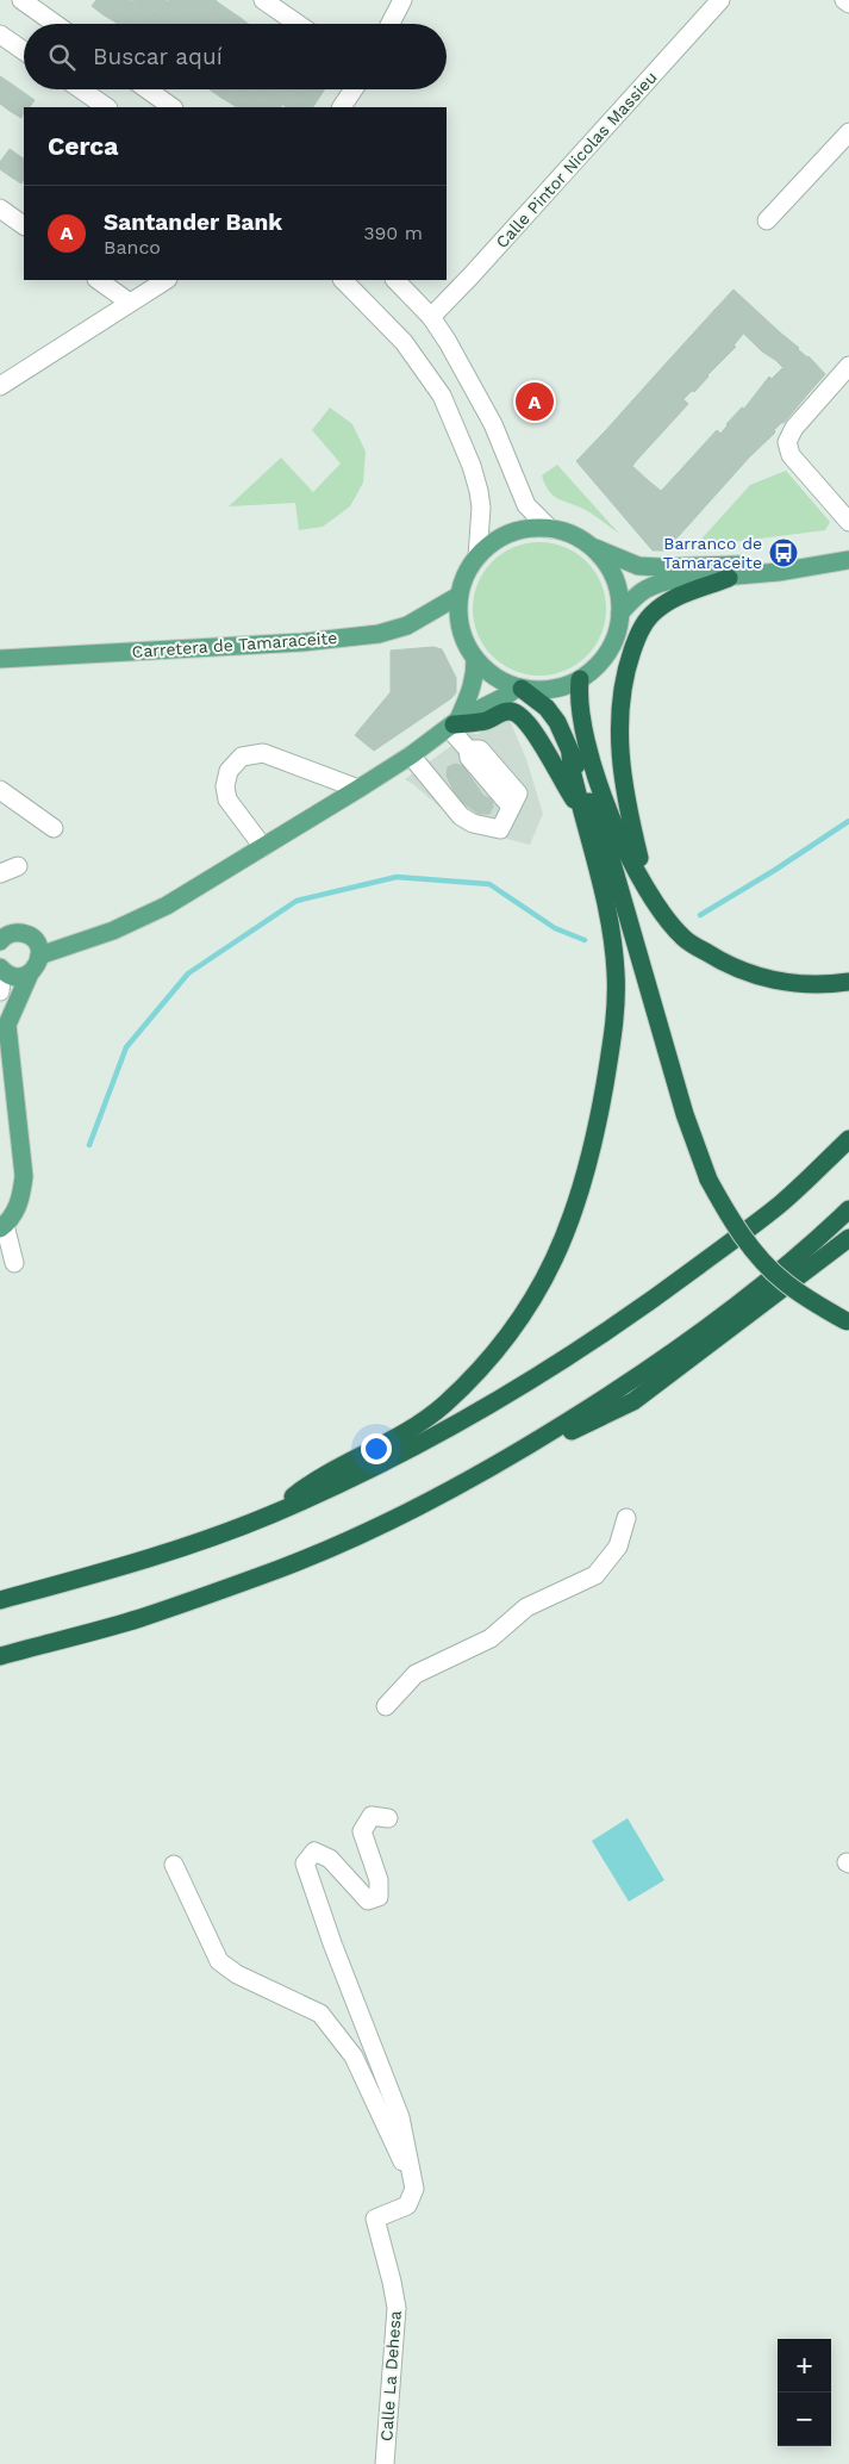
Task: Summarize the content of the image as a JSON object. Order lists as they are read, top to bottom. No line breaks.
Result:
{"streets":{"main road":["Carretera de Tamaraceite"],"street":["Calle Pintor Nicolas Massieu","Calle La Dehesa"]},"places":{"bus stop":["Barranco de Tamaraceite"]},"page":{"search":"Buscar aquí","heading":"Cerca","list":[{"mark":"A","name":"Santander Bank","note":"Banco","value":"390 m"}],"pins":"A","map_buttons":["+","−"]}}
